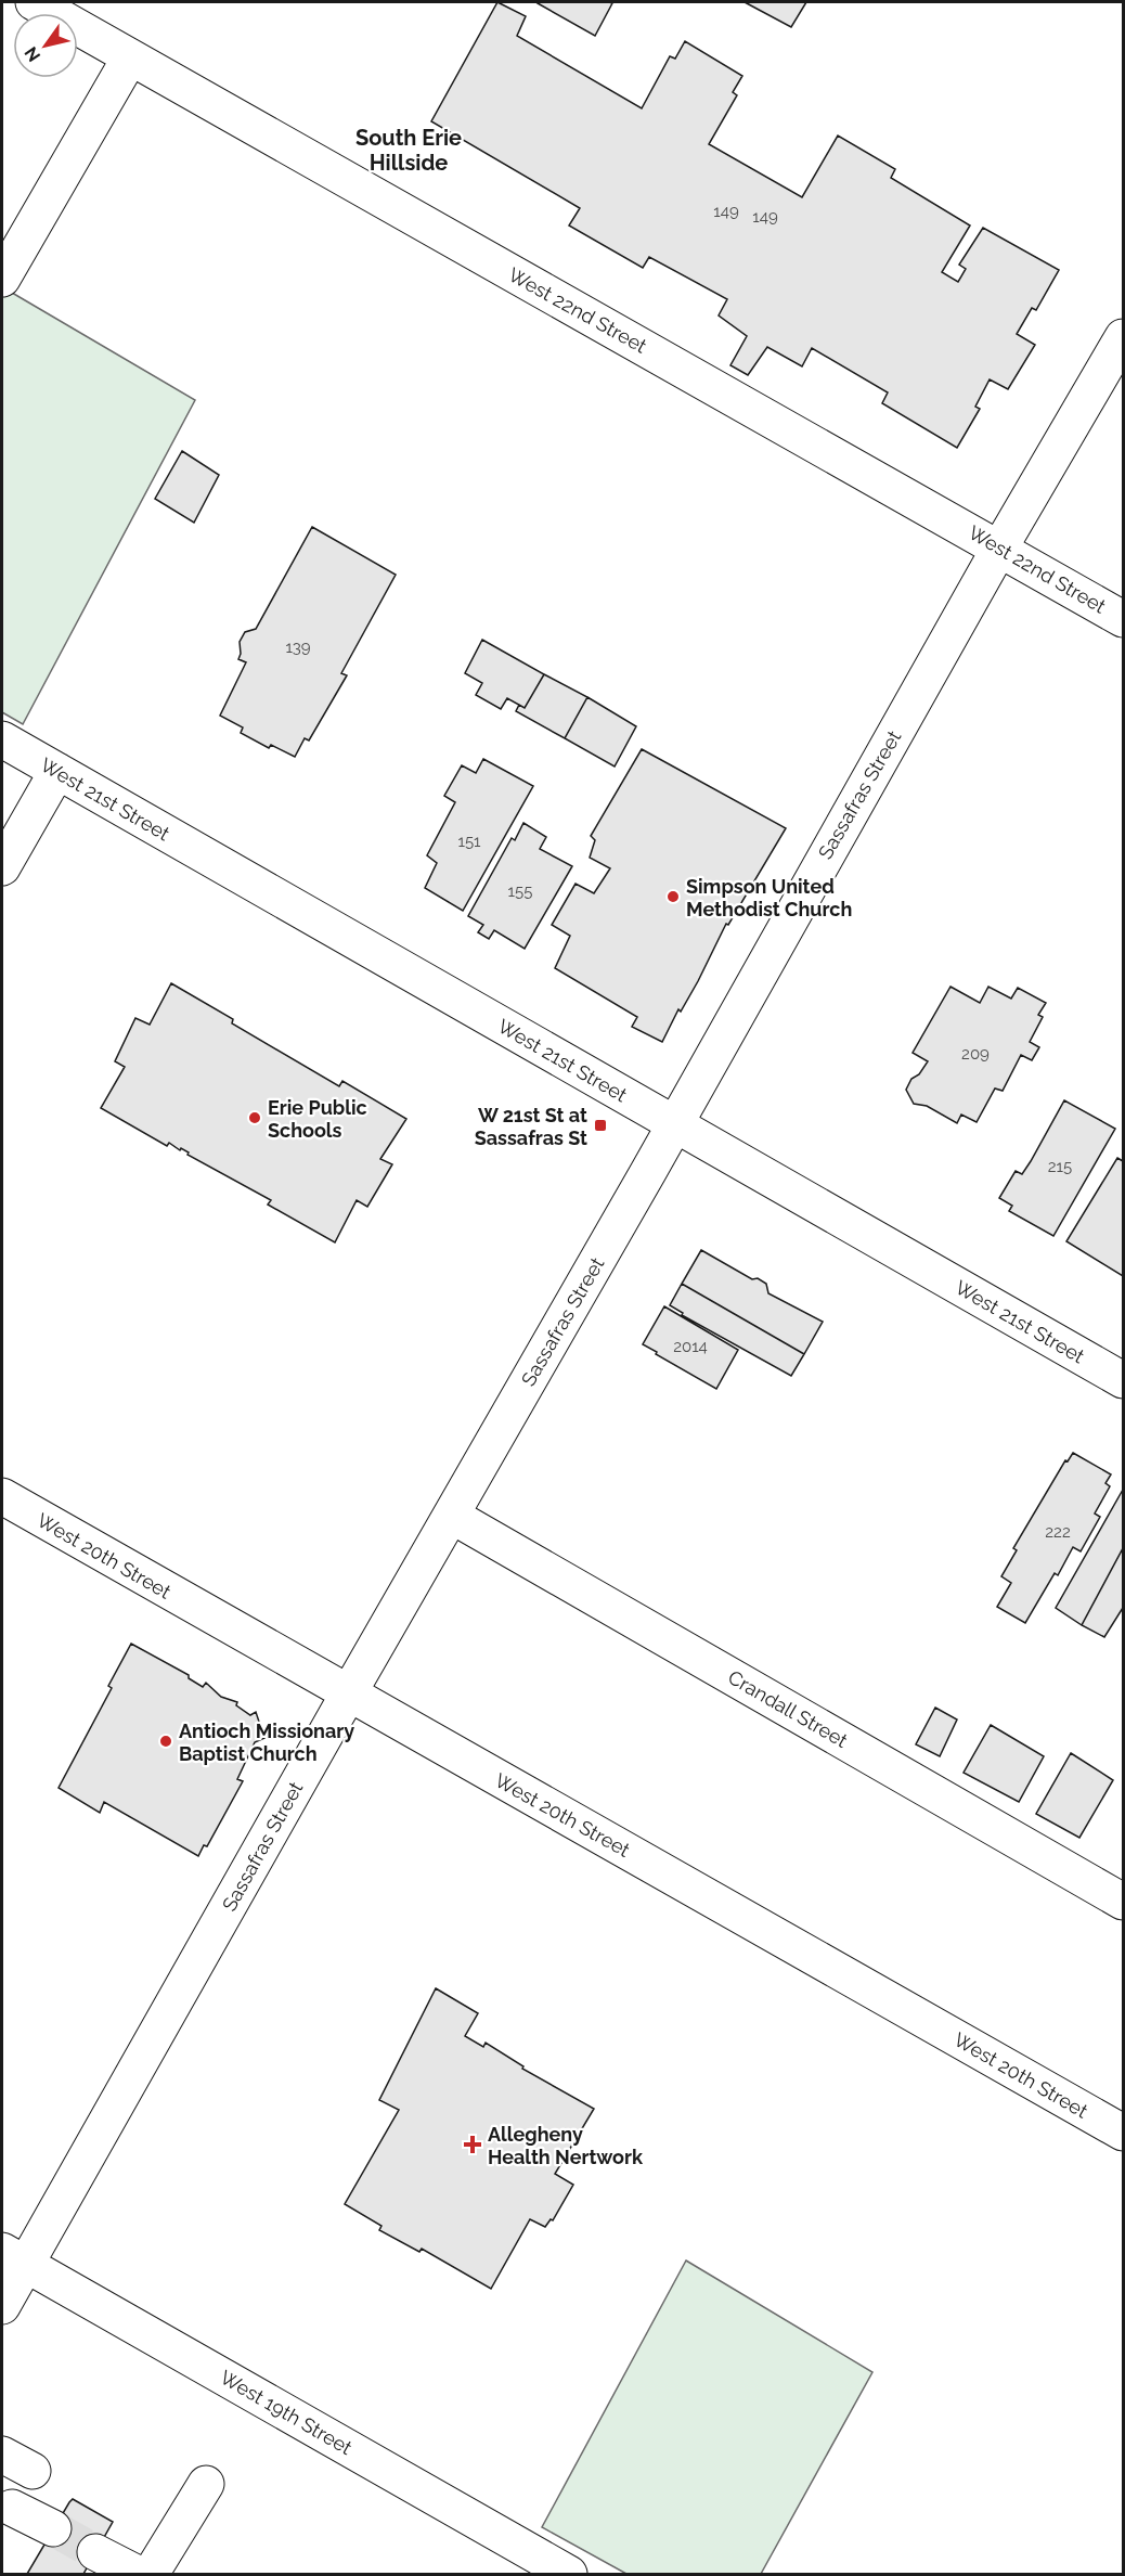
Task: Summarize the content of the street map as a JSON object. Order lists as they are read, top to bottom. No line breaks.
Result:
{"streets":{"street":["West 22nd Street","Sassafras Street","West 21st Street","West 20th Street","Crandall Street","West 19th Street"]},"crossings":[["West 22nd Street","Sassafras Street"],["Sassafras Street","West 21st Street"],["Sassafras Street","West 20th Street"],["Sassafras Street","Crandall Street"],["Sassafras Street","West 19th Street"]],"districts":["South Erie Hillside"],"places":{"other":["Simpson United Methodist Church","Erie Public Schools","Antioch Missionary Baptist Church"],"transit":["W 21st St at Sassafras St"],"health":["Allegheny Health Nertwork"]},"house_numbers":["149","149","139","151","155","209","215","2014","222"],"north":"bottom left"}
